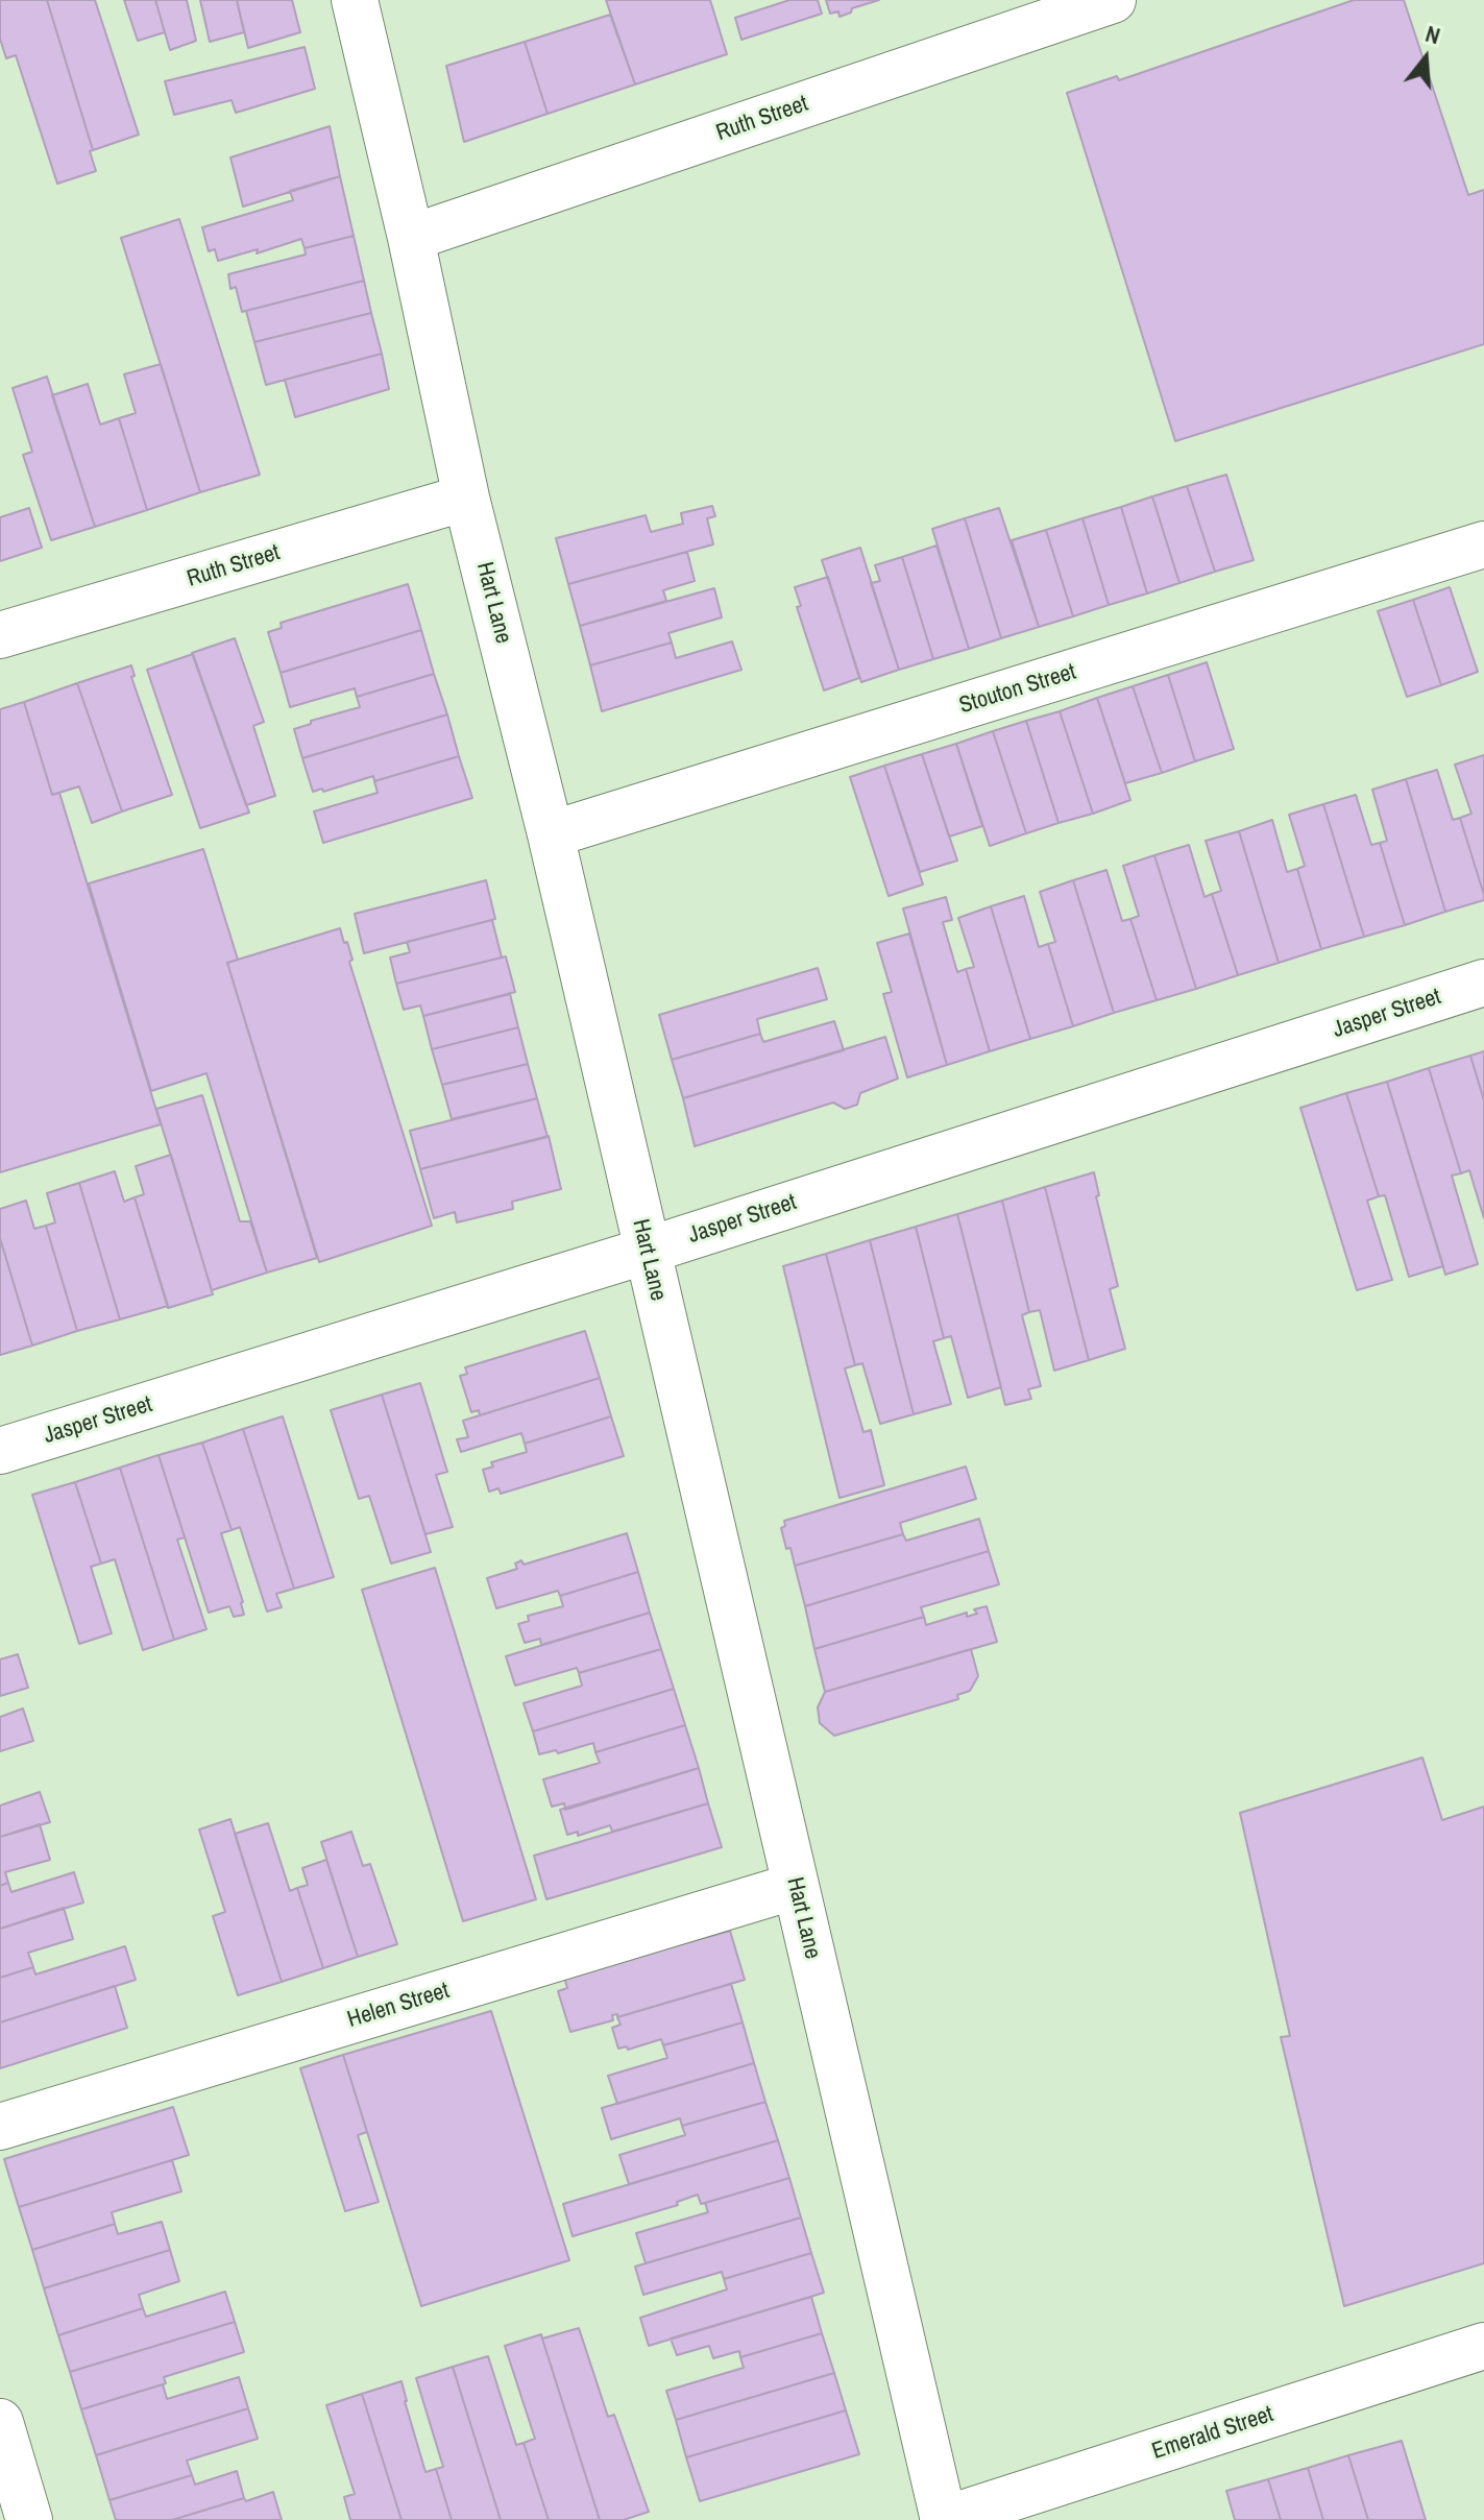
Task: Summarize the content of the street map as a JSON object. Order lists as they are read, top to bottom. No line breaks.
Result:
{"streets":{"street":["Ruth Street","Hart Lane","Stouton Street","Jasper Street","Helen Street","Emerald Street"]},"crossings":[["Ruth Street","Hart Lane"],["Hart Lane","Stouton Street"],["Hart Lane","Jasper Street"],["Hart Lane","Helen Street"],["Hart Lane","Emerald Street"]],"north":"top"}
